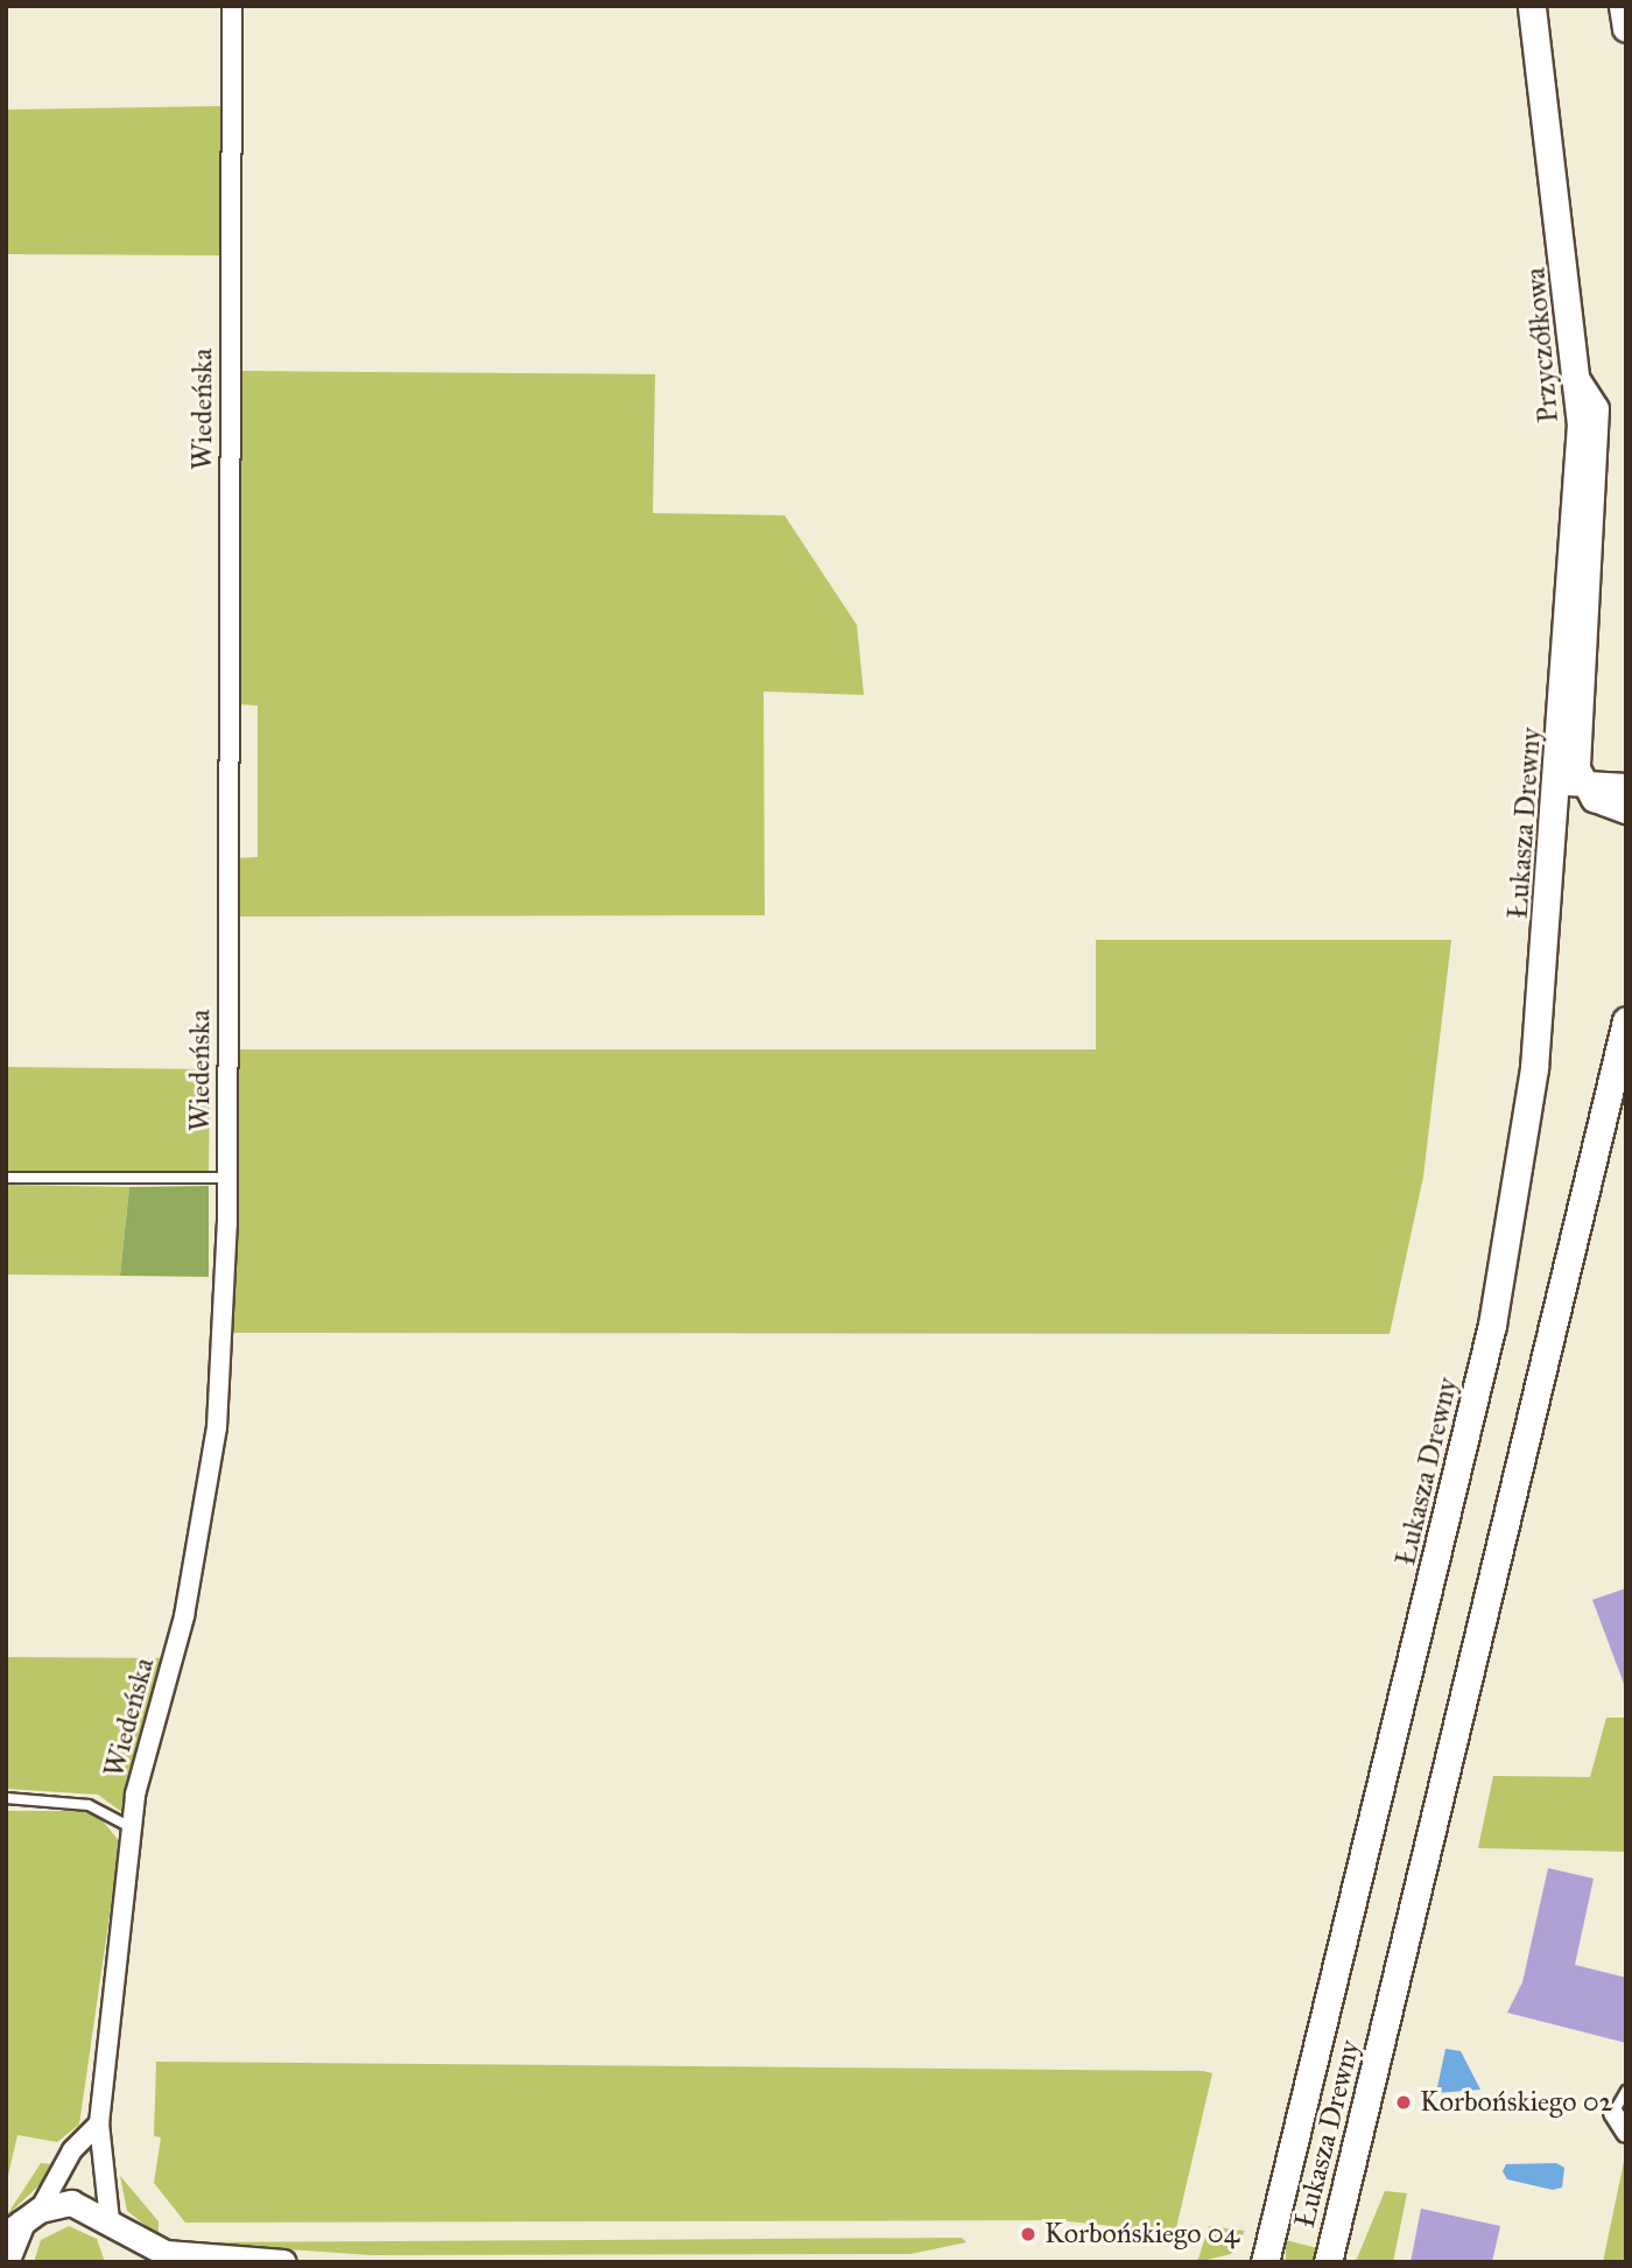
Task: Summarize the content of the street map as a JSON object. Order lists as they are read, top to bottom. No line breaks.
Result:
{"streets":{"main road":["Przyczółkowa","Łukasza Drewny"],"street":["Wiedeńska"]},"crossings":[["Przyczółkowa","Łukasza Drewny"]],"places":["Korbońskiego 02","Korbońskiego 04"]}
